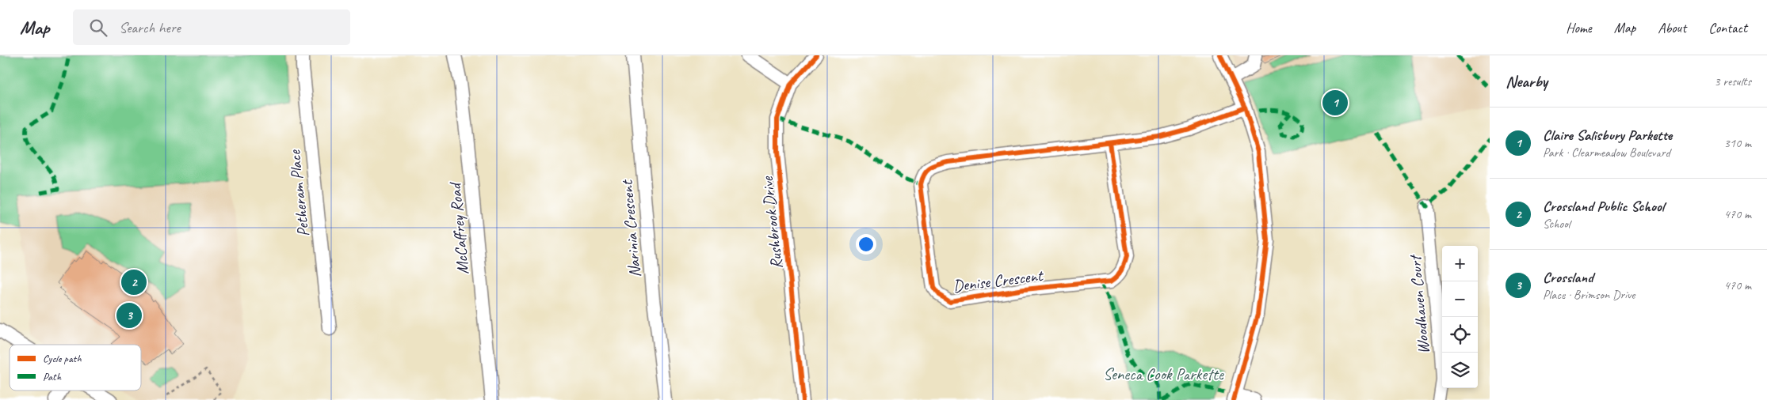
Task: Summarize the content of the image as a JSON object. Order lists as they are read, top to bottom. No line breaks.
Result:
{"streets":{"street":["Petheram Place","Rushbrook Drive","McCaffrey Road","Narinia Crescent","Denise Crescent","Woodhaven Court"]},"parks":["Seneca Cook Parkette"],"legend":["Cycle path","Path"],"page":{"header":"Map","search":"Search here","nav":["Home","Map","About","Contact"],"heading":["Nearby","3 results"],"pins":["1","2","3"],"list":[{"mark":"1","name":"Claire Salisbury Parkette","note":"Park · Clearmeadow Boulevard","value":"310 m"},{"mark":"2","name":"Crossland Public School","note":"School","value":"470 m"},{"mark":"3","name":"Crossland","note":"Place · Brimson Drive","value":"470 m"}],"map_buttons":["+","−"]}}
